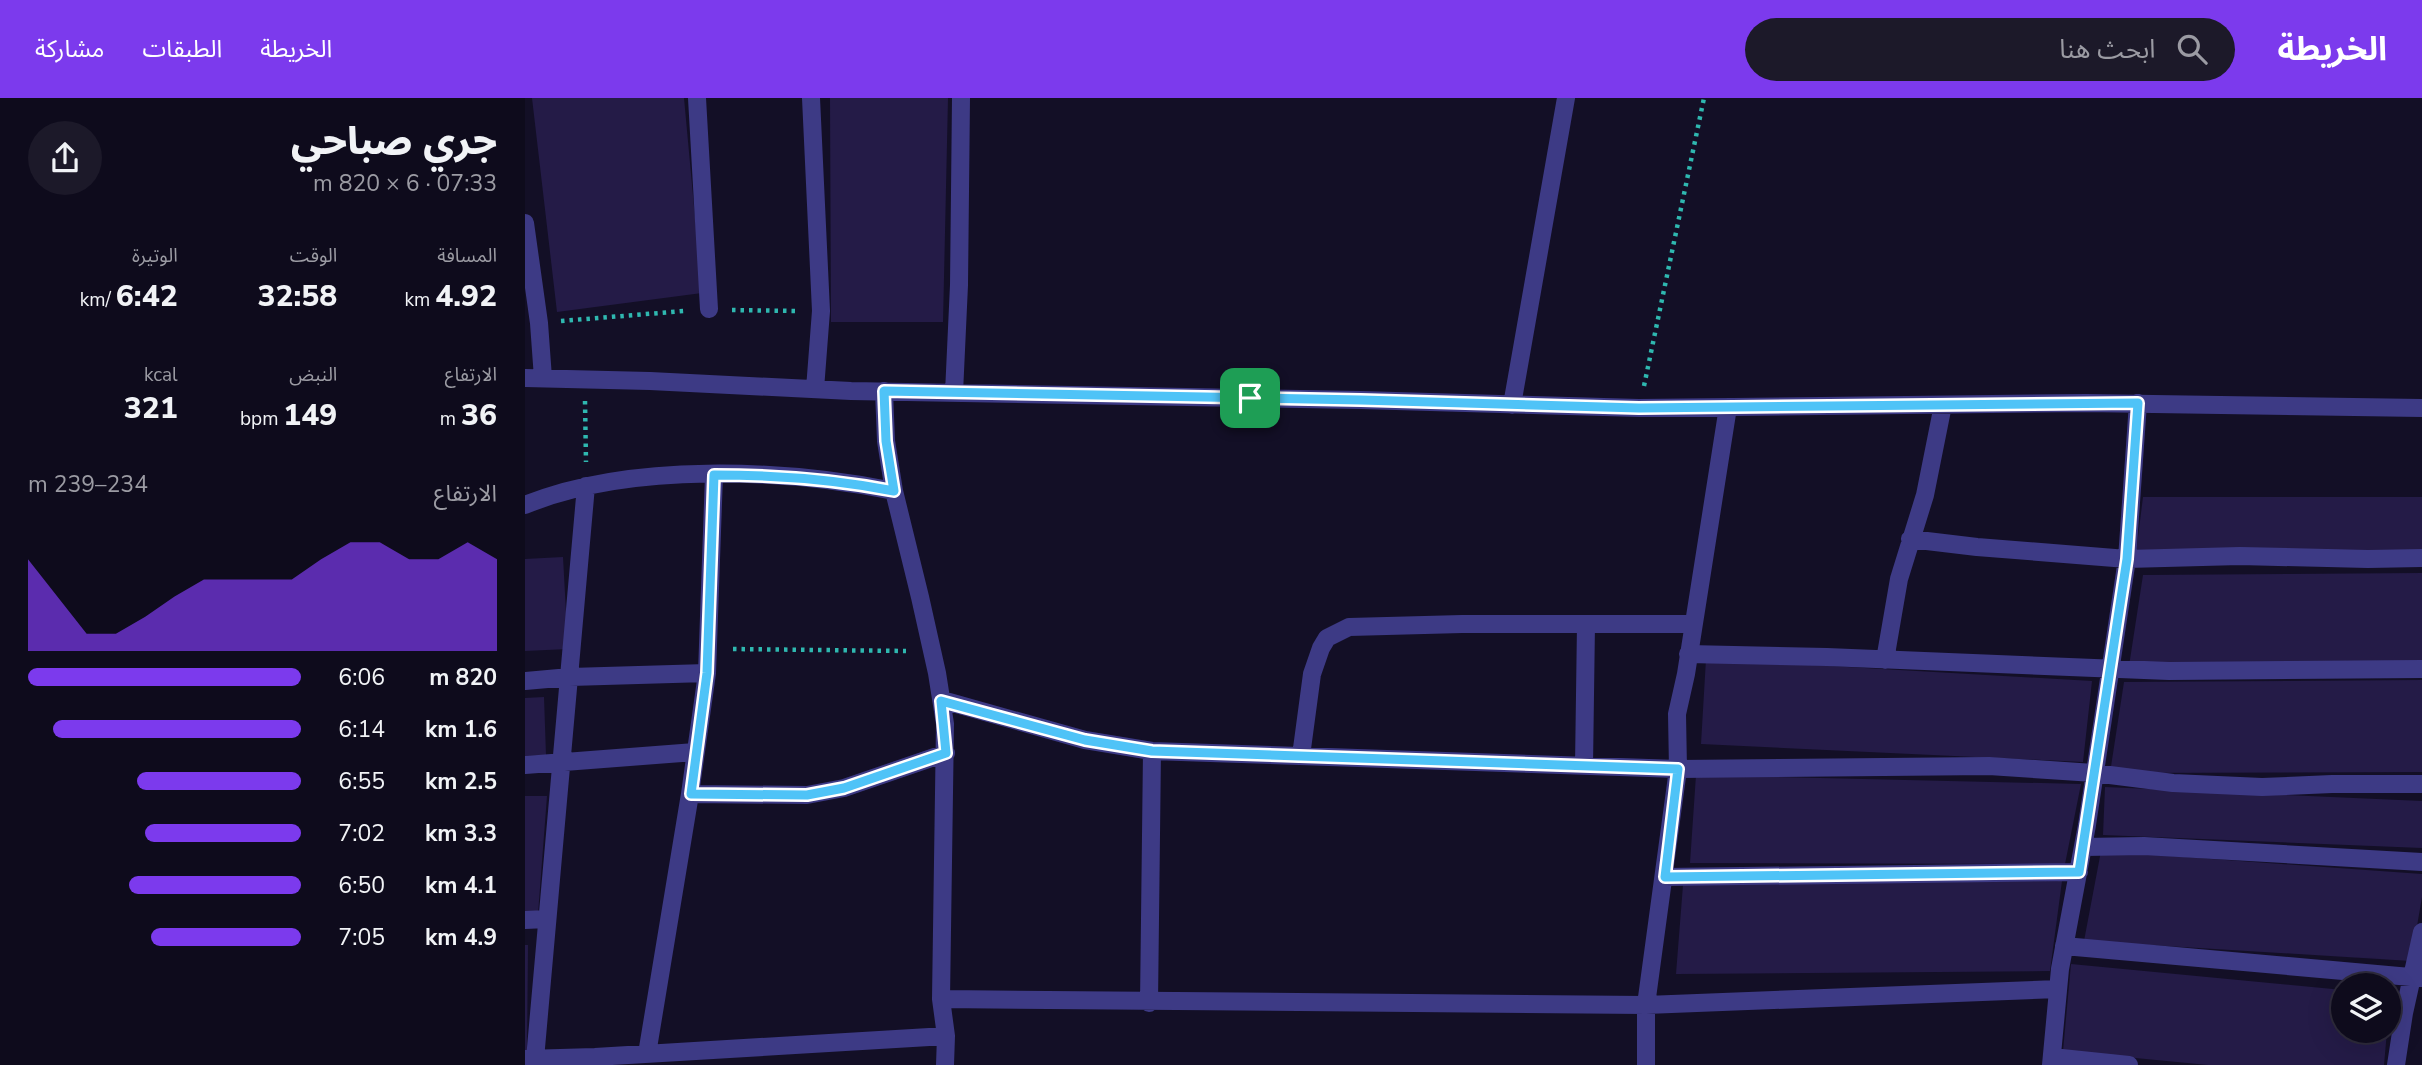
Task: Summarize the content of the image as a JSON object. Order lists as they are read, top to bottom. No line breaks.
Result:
{"page":{"header":"الخريطة","search":"ابحث هنا","nav":["الخريطة","الطبقات","مشاركة"],"heading":["جري صباحي","07:33 · 6 × 820 m"],"stats":[["المسافة","4.92 km"],["الوقت","32:58"],["الوتيرة","6:42 /km"],["الارتفاع","36 m"],["النبض","149 bpm"],["kcal","321"]],"chart":["الارتفاع","234–239 m"],"list":[{"name":"820 m","note":"6:06"},{"name":"1.6 km","note":"6:14"},{"name":"2.5 km","note":"6:55"},{"name":"3.3 km","note":"7:02"},{"name":"4.1 km","note":"6:50"},{"name":"4.9 km","note":"7:05"}]}}
